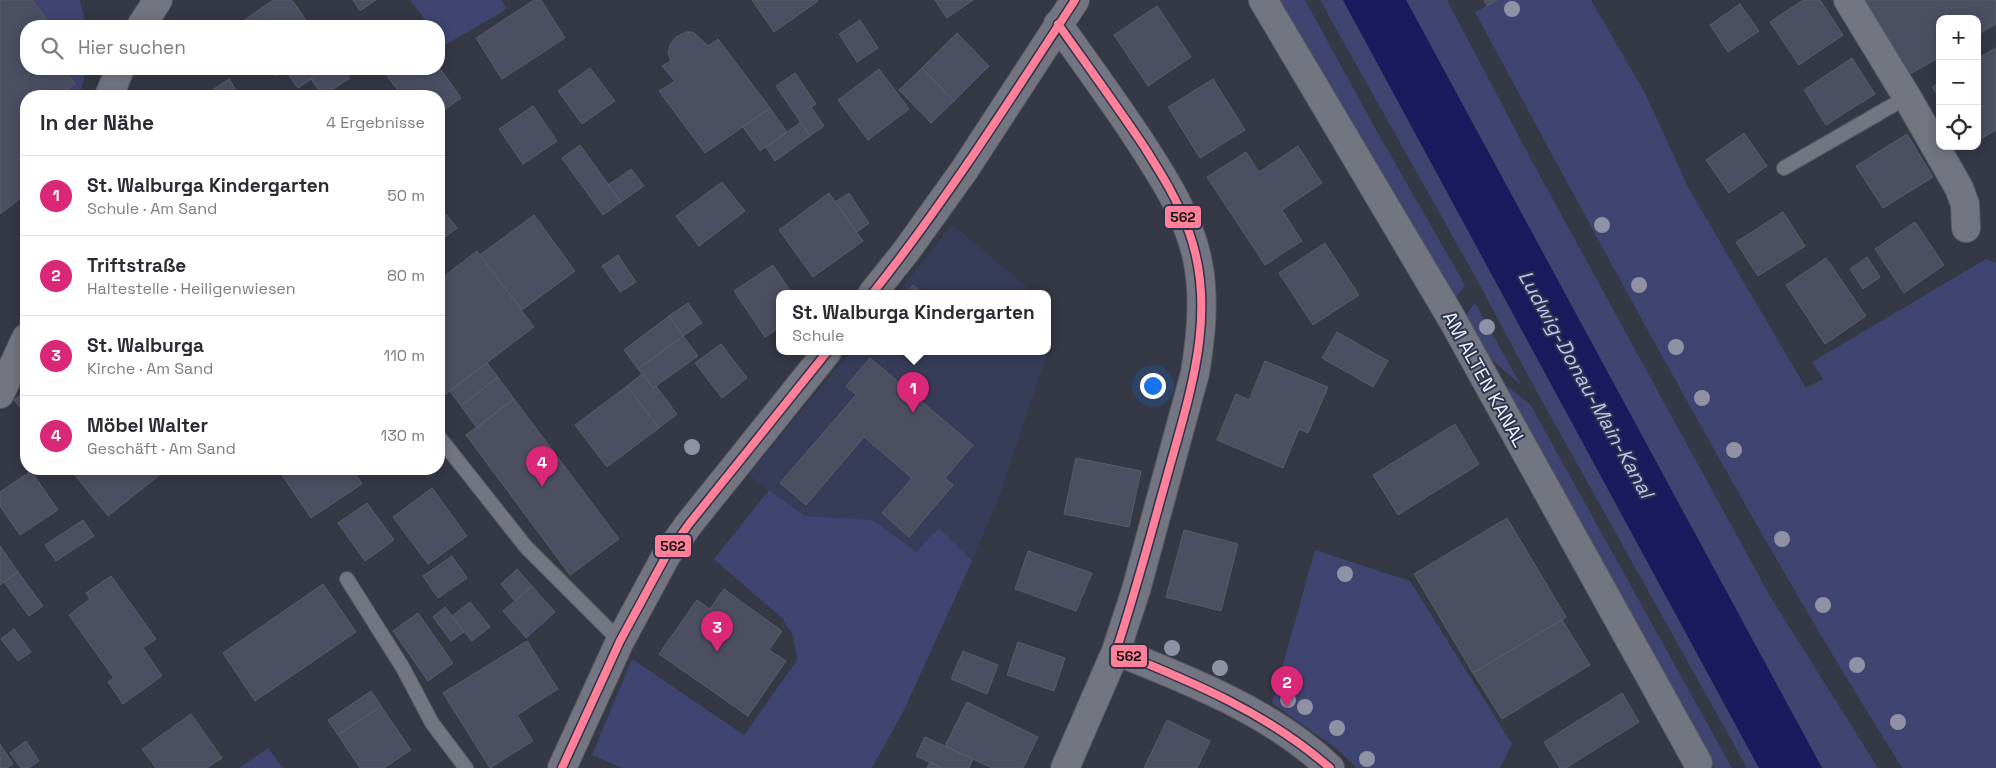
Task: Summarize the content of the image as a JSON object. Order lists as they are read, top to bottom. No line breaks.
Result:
{"streets":{"street":["AM ALTEN KANAL"]},"water":["Ludwig-Donau-Main-Kanal"],"lines":["transit line 562"],"page":{"map_buttons":["+","−"],"search":"Hier suchen","heading":["In der Nähe","4 Ergebnisse"],"list":[{"mark":"1","name":"St. Walburga Kindergarten","note":"Schule · Am Sand","value":"50 m"},{"mark":"2","name":"Triftstraße","note":"Haltestelle · Heiligenwiesen","value":"80 m"},{"mark":"3","name":"St. Walburga","note":"Kirche · Am Sand","value":"110 m"},{"mark":"4","name":"Möbel Walter","note":"Geschäft · Am Sand","value":"130 m"}],"popup":["St. Walburga Kindergarten","Schule"],"pins":["1","4","3","2"]}}
